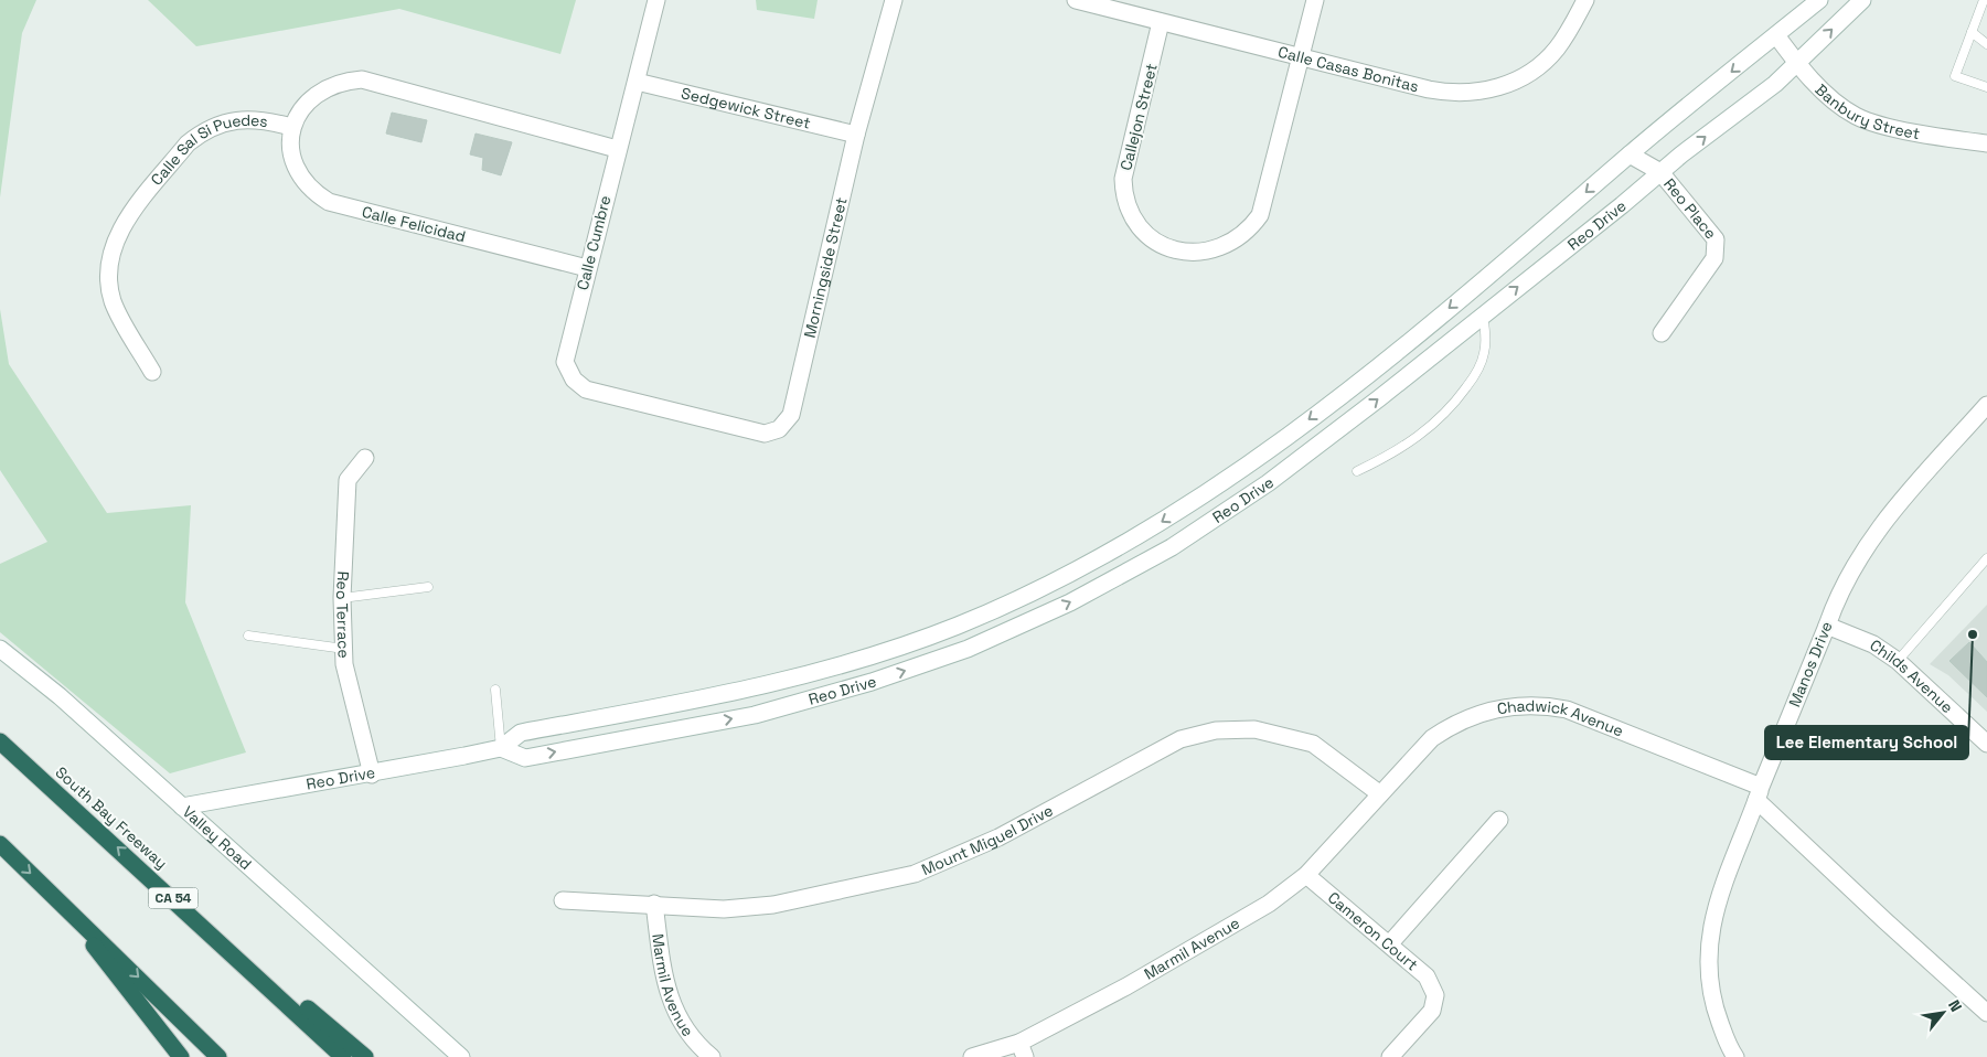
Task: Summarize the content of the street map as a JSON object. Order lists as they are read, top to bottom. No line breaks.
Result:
{"streets":{"highway":["South Bay Freeway","CA 54"],"street":["Calle Casas Bonitas","Banbury Street","Sedgewick Street","Callejon Street","Calle Sal Si Puedes","Reo Place","Calle Felicidad","Reo Drive","Calle Cumbre","Morningside Street","Reo Terrace","Manos Drive","Childs Avenue","Chadwick Avenue","Valley Road","Mount Miguel Drive","Cameron Court","Marmil Avenue"]},"crossings":[["Calle Casas Bonitas","Callejon Street"],["Banbury Street","Reo Drive"],["Sedgewick Street","Calle Cumbre"],["Sedgewick Street","Morningside Street"],["Calle Sal Si Puedes","Calle Felicidad"],["Calle Sal Si Puedes","Calle Cumbre"],["Reo Place","Reo Drive"],["Calle Felicidad","Calle Cumbre"],["Reo Drive","Reo Terrace"],["Reo Drive","Valley Road"],["Calle Cumbre","Morningside Street"],["Manos Drive","Childs Avenue"],["Manos Drive","Chadwick Avenue"],["Chadwick Avenue","Mount Miguel Drive"],["Chadwick Avenue","Marmil Avenue"],["Mount Miguel Drive","Marmil Avenue"],["Cameron Court","Marmil Avenue"]],"places":["Lee Elementary School"],"north":"top right"}
